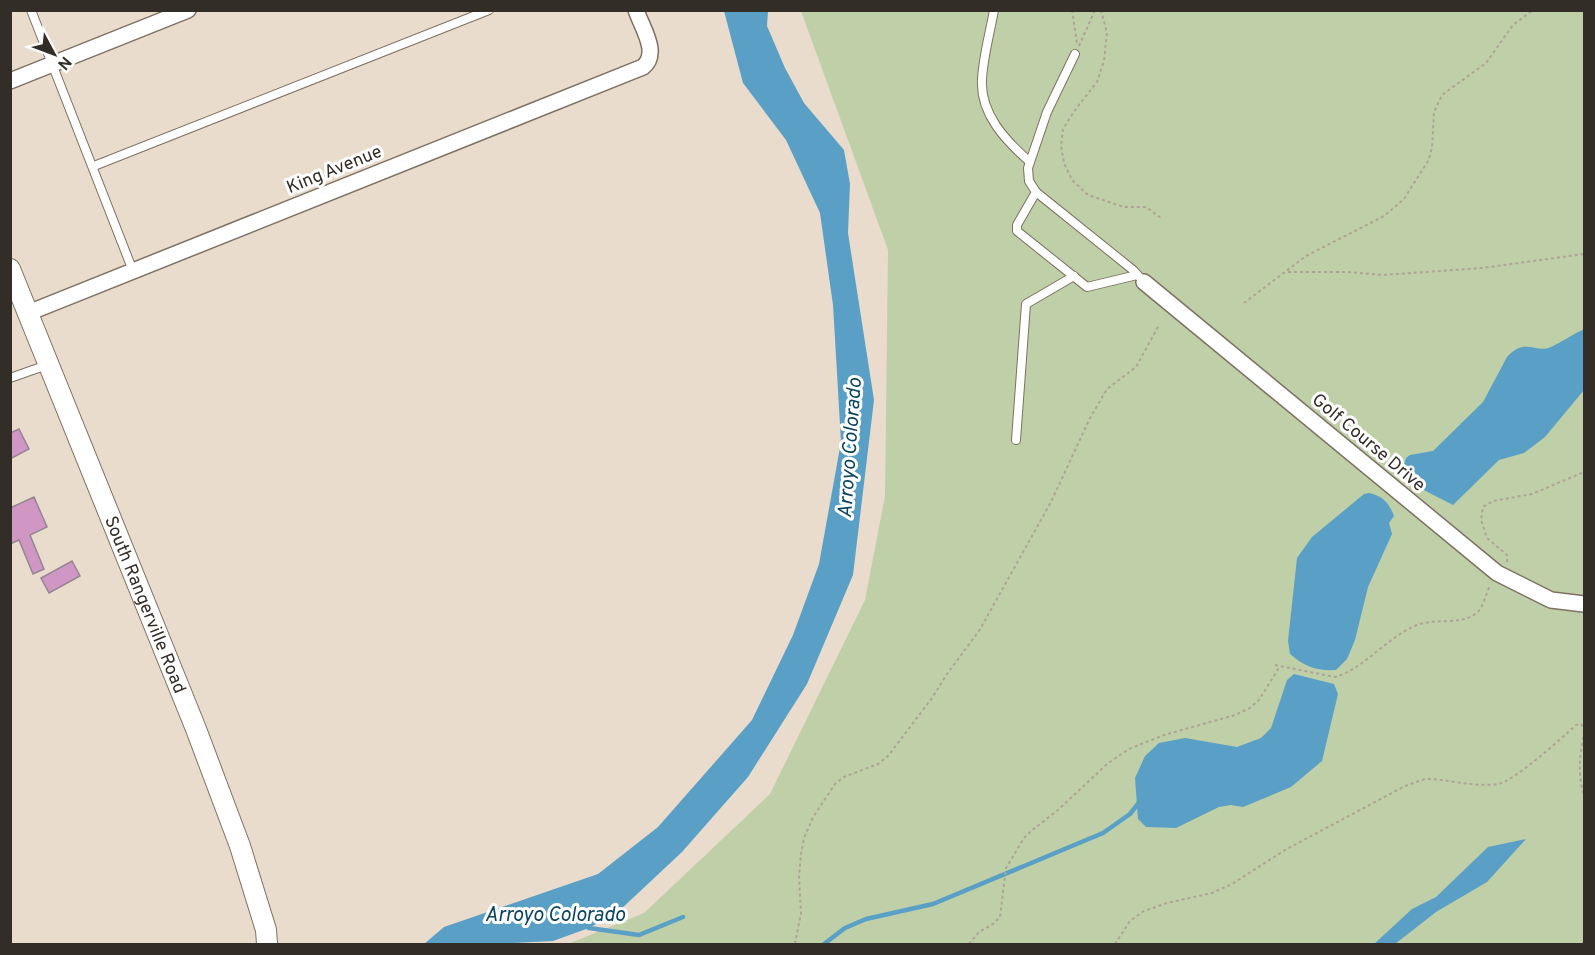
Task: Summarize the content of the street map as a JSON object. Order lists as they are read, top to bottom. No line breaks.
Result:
{"streets":{"main road":["South Rangerville Road"],"street":["King Avenue","Golf Course Drive"]},"crossings":[["King Avenue","South Rangerville Road"]],"water":["Arroyo Colorado"],"north":"bottom right"}
